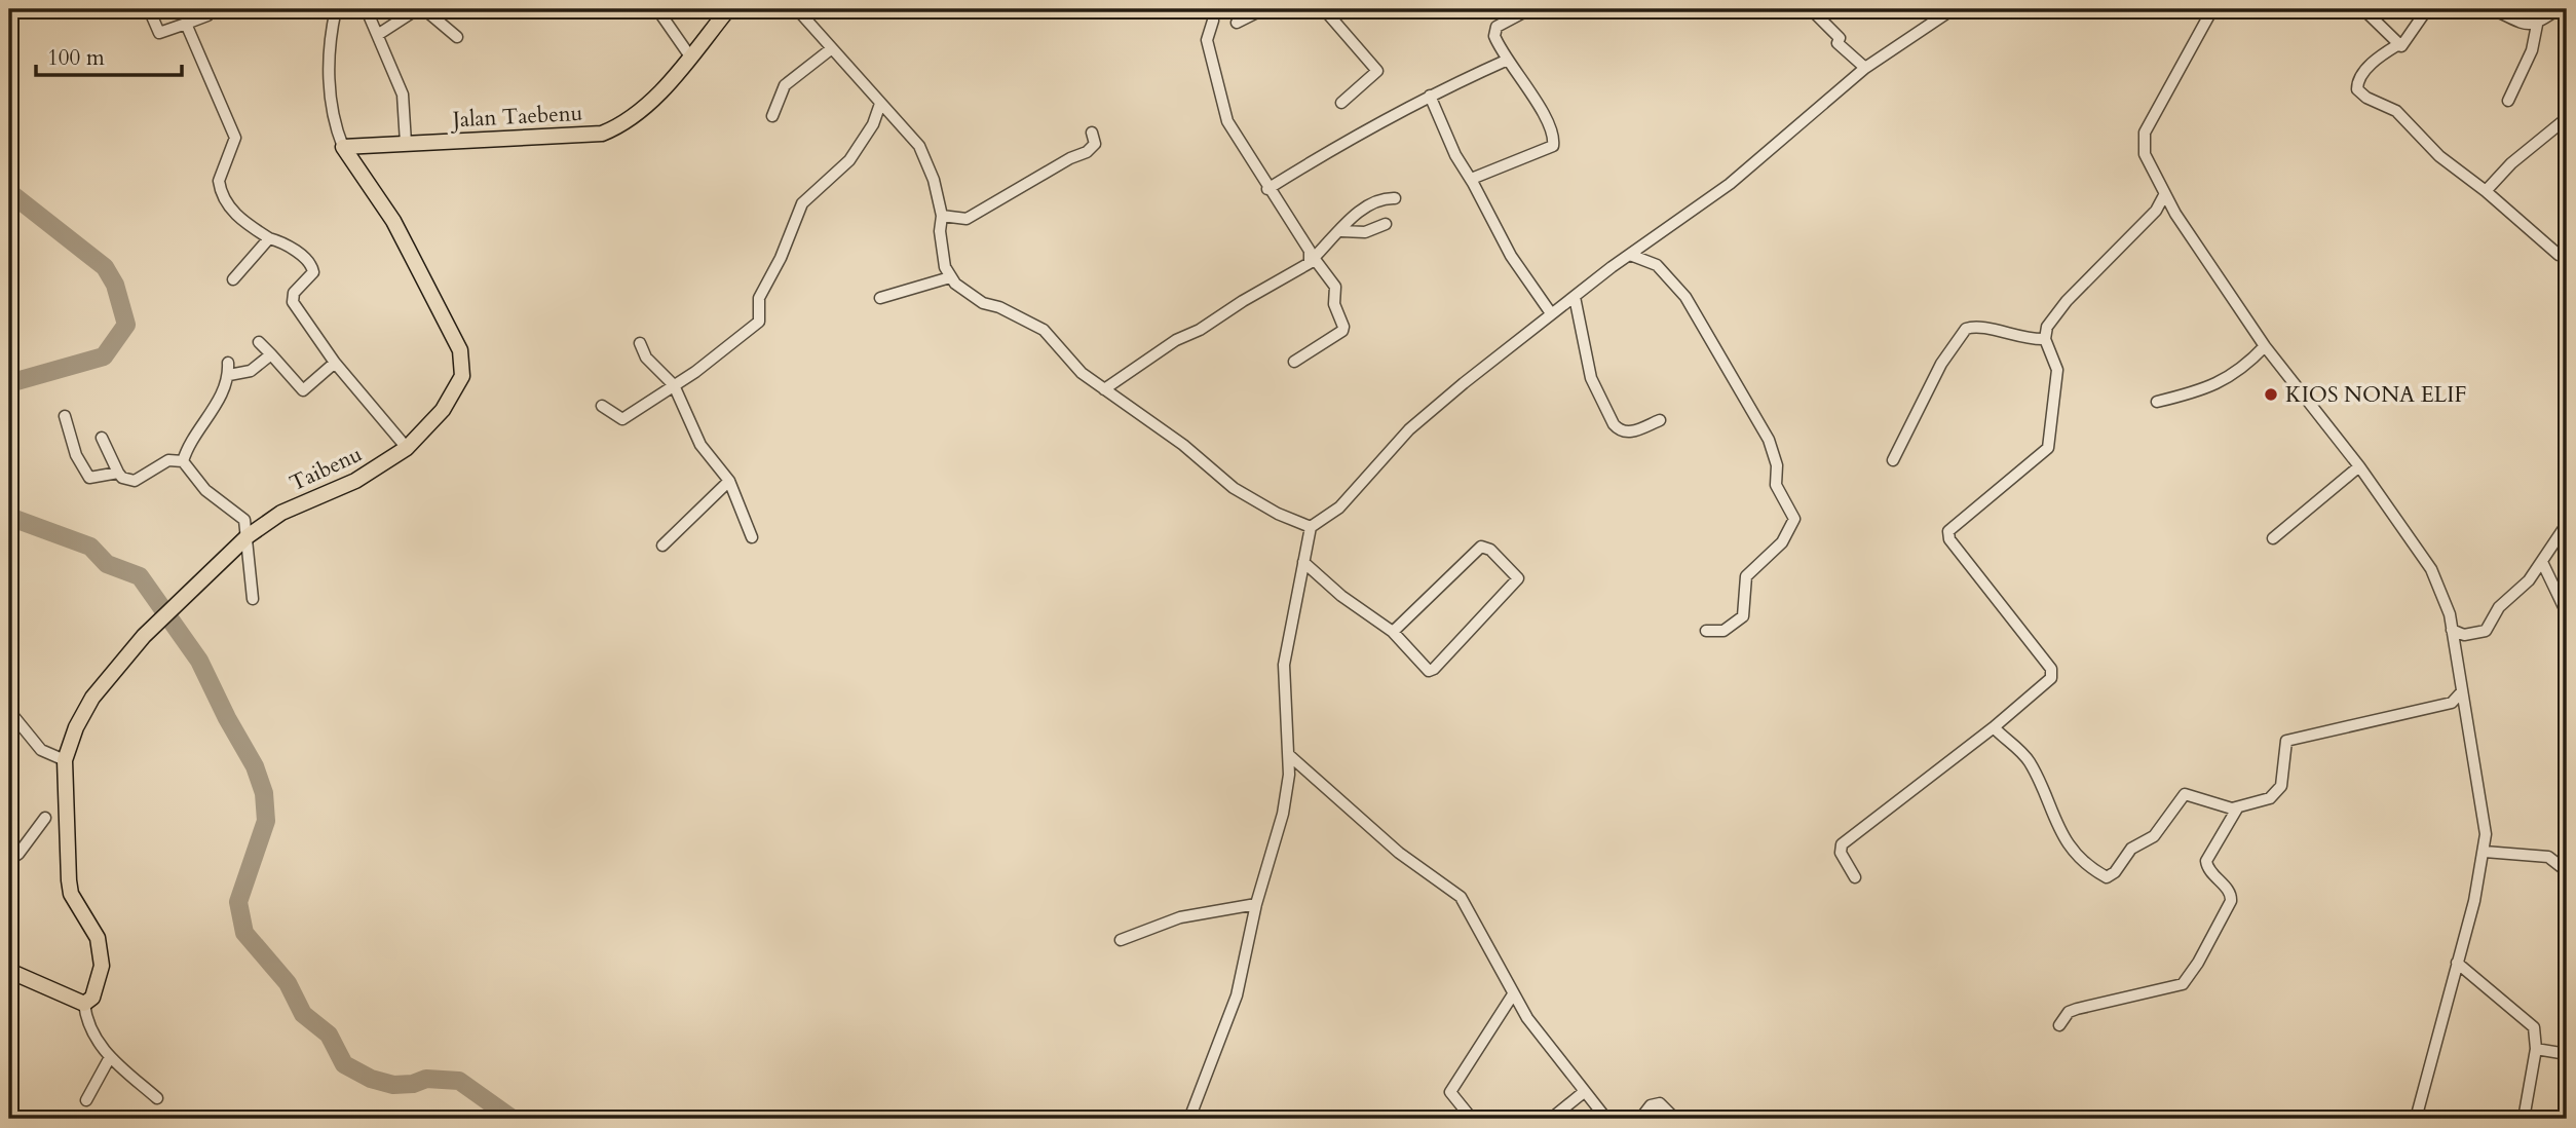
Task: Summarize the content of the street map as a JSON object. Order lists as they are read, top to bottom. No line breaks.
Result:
{"streets":{"main road":["Jalan Taebenu","Taibenu"]},"crossings":[["Jalan Taebenu","Taibenu"]],"places":["KIOS NONA ELIF"],"scale_bar":"100 m"}
